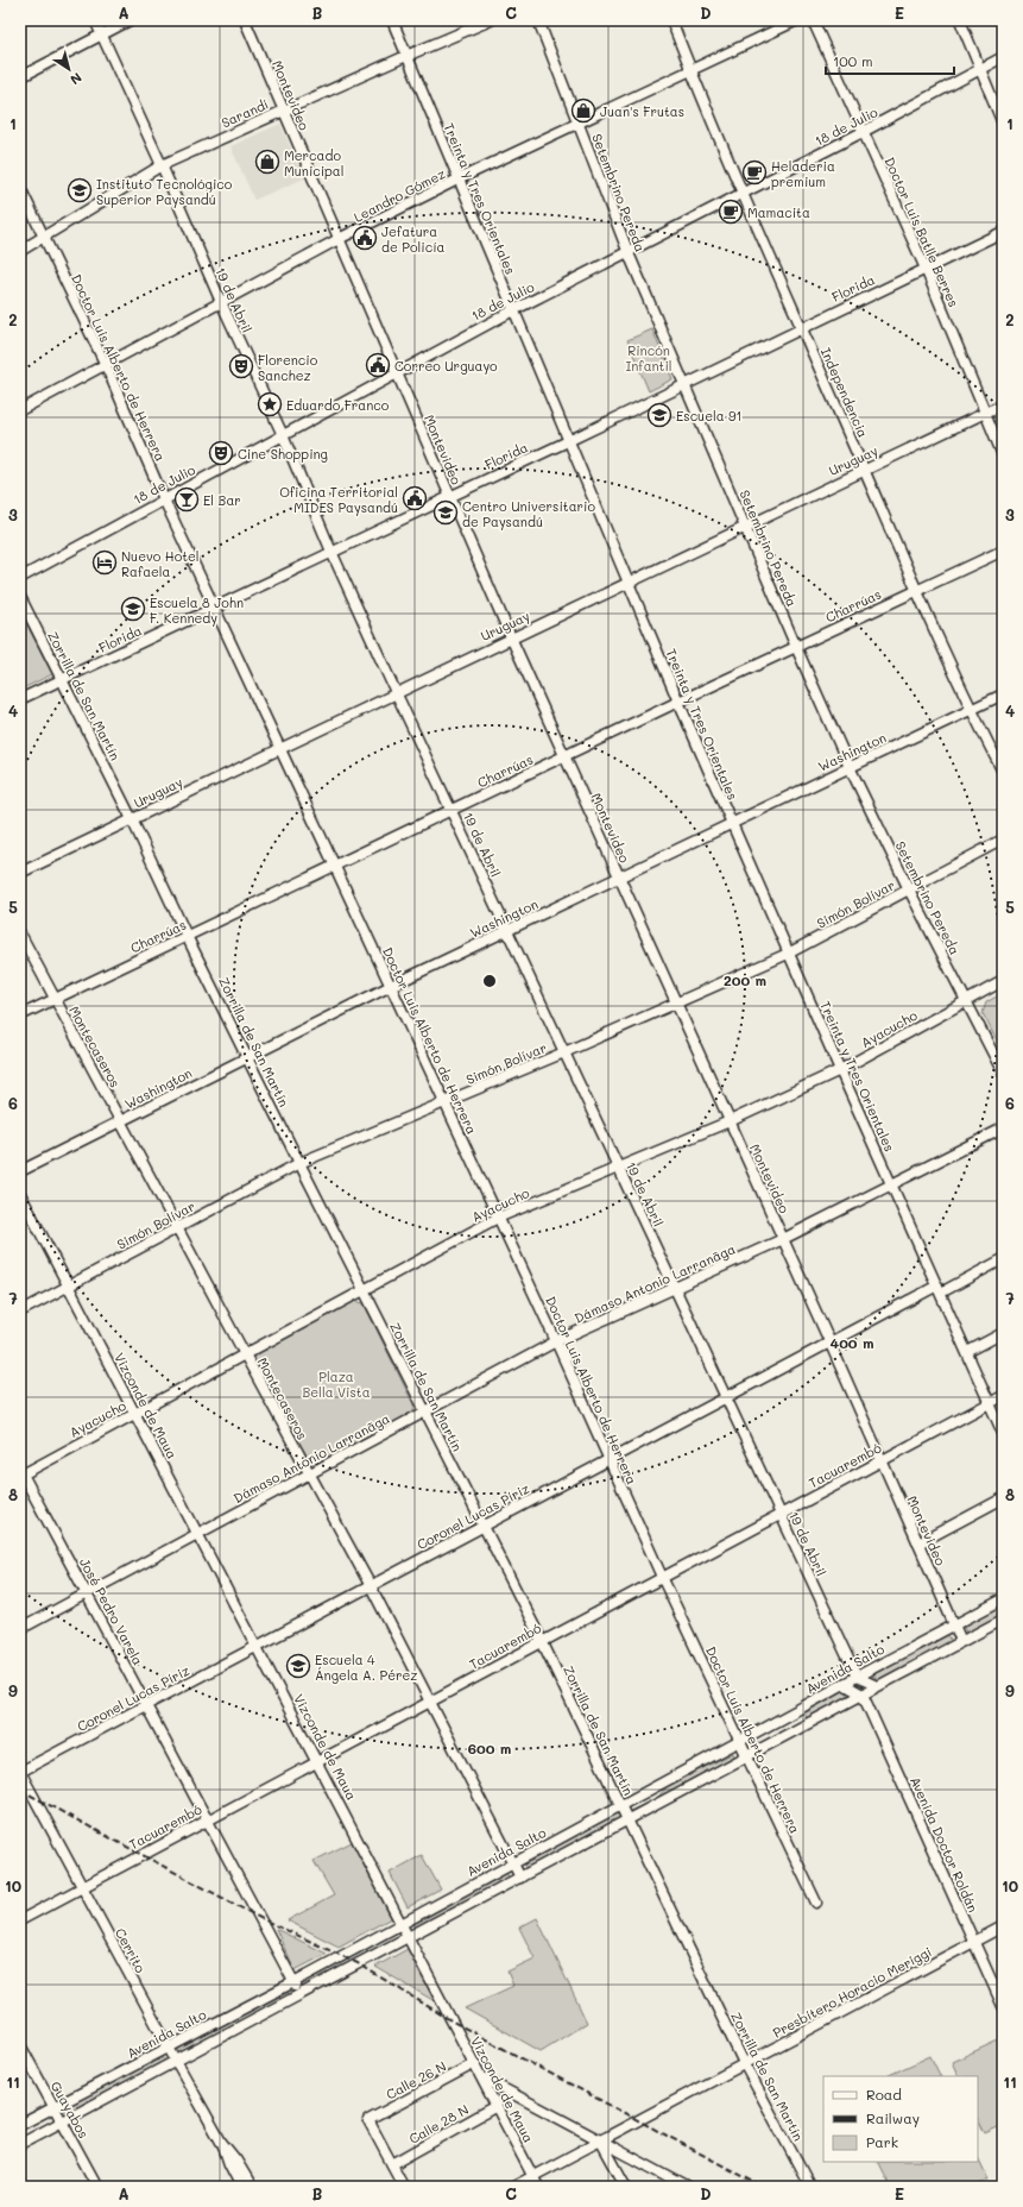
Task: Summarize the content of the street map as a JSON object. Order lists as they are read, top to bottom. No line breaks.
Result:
{"streets":{"street":["Montevideo","Sarandí","18 de Julio","Setembrino Pereda","Leandro Gómez","Treinta y Tres Orientales","Doctor Luis Batlle Berres","Florida","19 de Abril","Doctor Luis Alberto de Herrera","Independencia","Uruguay","Charrúas","Zorrilla de San Martín","Washington","Simón Bolívar","Ayacucho","Montecaseros","Dámaso Antonio Larranãga","Vizconde de Maua","Tacuarembó","Coronel Lucas Píriz","José Pedro Varela","Avenida Salto","Avenida Doctor Roldán","Cerrito","Presbítero Horacio Meriggi","Calle 26 N","Guayabos","Calle 28 N"]},"crossings":[["Montevideo","Sarandí"],["Montevideo","18 de Julio"],["Montevideo","Leandro Gómez"],["Montevideo","Florida"],["Montevideo","Uruguay"],["Montevideo","Charrúas"],["Montevideo","Washington"],["Montevideo","Simón Bolívar"],["Montevideo","Ayacucho"],["Montevideo","Dámaso Antonio Larranãga"],["Montevideo","Tacuarembó"],["Montevideo","Coronel Lucas Píriz"],["Montevideo","Avenida Salto"],["Sarandí","Treinta y Tres Orientales"],["Sarandí","19 de Abril"],["Sarandí","Doctor Luis Alberto de Herrera"],["18 de Julio","Setembrino Pereda"],["18 de Julio","Treinta y Tres Orientales"],["18 de Julio","Doctor Luis Batlle Berres"],["18 de Julio","19 de Abril"],["18 de Julio","Doctor Luis Alberto de Herrera"],["18 de Julio","Independencia"],["Setembrino Pereda","Leandro Gómez"],["Setembrino Pereda","Florida"],["Setembrino Pereda","Uruguay"],["Setembrino Pereda","Charrúas"],["Setembrino Pereda","Washington"],["Setembrino Pereda","Simón Bolívar"],["Setembrino Pereda","Ayacucho"],["Leandro Gómez","Treinta y Tres Orientales"],["Leandro Gómez","19 de Abril"],["Leandro Gómez","Doctor Luis Alberto de Herrera"],["Leandro Gómez","Independencia"],["Treinta y Tres Orientales","Florida"],["Treinta y Tres Orientales","Uruguay"],["Treinta y Tres Orientales","Charrúas"],["Treinta y Tres Orientales","Washington"],["Treinta y Tres Orientales","Simón Bolívar"],["Treinta y Tres Orientales","Ayacucho"],["Treinta y Tres Orientales","Dámaso Antonio Larranãga"],["Treinta y Tres Orientales","Tacuarembó"],["Treinta y Tres Orientales","Coronel Lucas Píriz"],["Doctor Luis Batlle Berres","Florida"],["Doctor Luis Batlle Berres","Uruguay"],["Florida","19 de Abril"],["Florida","Doctor Luis Alberto de Herrera"],["Florida","Independencia"],["Florida","Zorrilla de San Martín"],["19 de Abril","Uruguay"],["19 de Abril","Charrúas"],["19 de Abril","Washington"],["19 de Abril","Simón Bolívar"],["19 de Abril","Ayacucho"],["19 de Abril","Dámaso Antonio Larranãga"],["19 de Abril","Tacuarembó"],["19 de Abril","Coronel Lucas Píriz"],["19 de Abril","Avenida Salto"],["Doctor Luis Alberto de Herrera","Uruguay"],["Doctor Luis Alberto de Herrera","Charrúas"],["Doctor Luis Alberto de Herrera","Washington"],["Doctor Luis Alberto de Herrera","Simón Bolívar"],["Doctor Luis Alberto de Herrera","Ayacucho"],["Doctor Luis Alberto de Herrera","Dámaso Antonio Larranãga"],["Doctor Luis Alberto de Herrera","Tacuarembó"],["Doctor Luis Alberto de Herrera","Coronel Lucas Píriz"],["Doctor Luis Alberto de Herrera","Avenida Salto"],["Independencia","Uruguay"],["Independencia","Charrúas"],["Independencia","Washington"],["Uruguay","Zorrilla de San Martín"],["Charrúas","Zorrilla de San Martín"],["Charrúas","Montecaseros"],["Zorrilla de San Martín","Washington"],["Zorrilla de San Martín","Simón Bolívar"],["Zorrilla de San Martín","Ayacucho"],["Zorrilla de San Martín","Dámaso Antonio Larranãga"],["Zorrilla de San Martín","Tacuarembó"],["Zorrilla de San Martín","Coronel Lucas Píriz"],["Zorrilla de San Martín","Avenida Salto"],["Zorrilla de San Martín","Presbítero Horacio Meriggi"],["Washington","Montecaseros"],["Simón Bolívar","Montecaseros"],["Simón Bolívar","Vizconde de Maua"],["Ayacucho","Montecaseros"],["Ayacucho","Vizconde de Maua"],["Ayacucho","José Pedro Varela"],["Montecaseros","Dámaso Antonio Larranãga"],["Montecaseros","Tacuarembó"],["Montecaseros","Coronel Lucas Píriz"],["Montecaseros","Avenida Salto"],["Dámaso Antonio Larranãga","Vizconde de Maua"],["Dámaso Antonio Larranãga","José Pedro Varela"],["Vizconde de Maua","Tacuarembó"],["Vizconde de Maua","Coronel Lucas Píriz"],["Vizconde de Maua","Avenida Salto"],["Vizconde de Maua","Presbítero Horacio Meriggi"],["Vizconde de Maua","Calle 26 N"],["Vizconde de Maua","Calle 28 N"],["Tacuarembó","José Pedro Varela"],["Tacuarembó","Cerrito"],["Coronel Lucas Píriz","José Pedro Varela"],["Coronel Lucas Píriz","Cerrito"],["José Pedro Varela","Avenida Salto"],["Avenida Salto","Cerrito"],["Avenida Salto","Guayabos"],["Avenida Doctor Roldán","Presbítero Horacio Meriggi"],["Calle 26 N","Calle 28 N"]],"parks":["Rincón Infantil","Plaza Bella Vista"],"places":{"shop":["Juan's Frutas","Mercado Municipal"],"cafe":["Heladeria premium","Mamacita"],"school or university":["Instituto Tecnológico Superior Paysandú","Escuela 91","Centro Universitario de Paysandú","Escuela 8 John F. Kennedy","Escuela 4 Ángela A. Pérez"],"public building":["Jefatura de Policía","Correo Urguayo","Oficina Territorial MIDES Paysandú"],"theatre":["Florencio Sanchez","Cine Shopping"],"place":["Eduardo Franco"],"bar":["El Bar"],"hotel":["Nuevo Hotel Rafaela"]},"legend":["Road","Railway","Park"],"scale_bar":"100 m","north":"bottom right","grid":{"columns":["A","B","C","D","E"],"rows":["1","2","3","4","5","6","7","8","9","10","11"]},"rings":["200 m","400 m","600 m"]}
